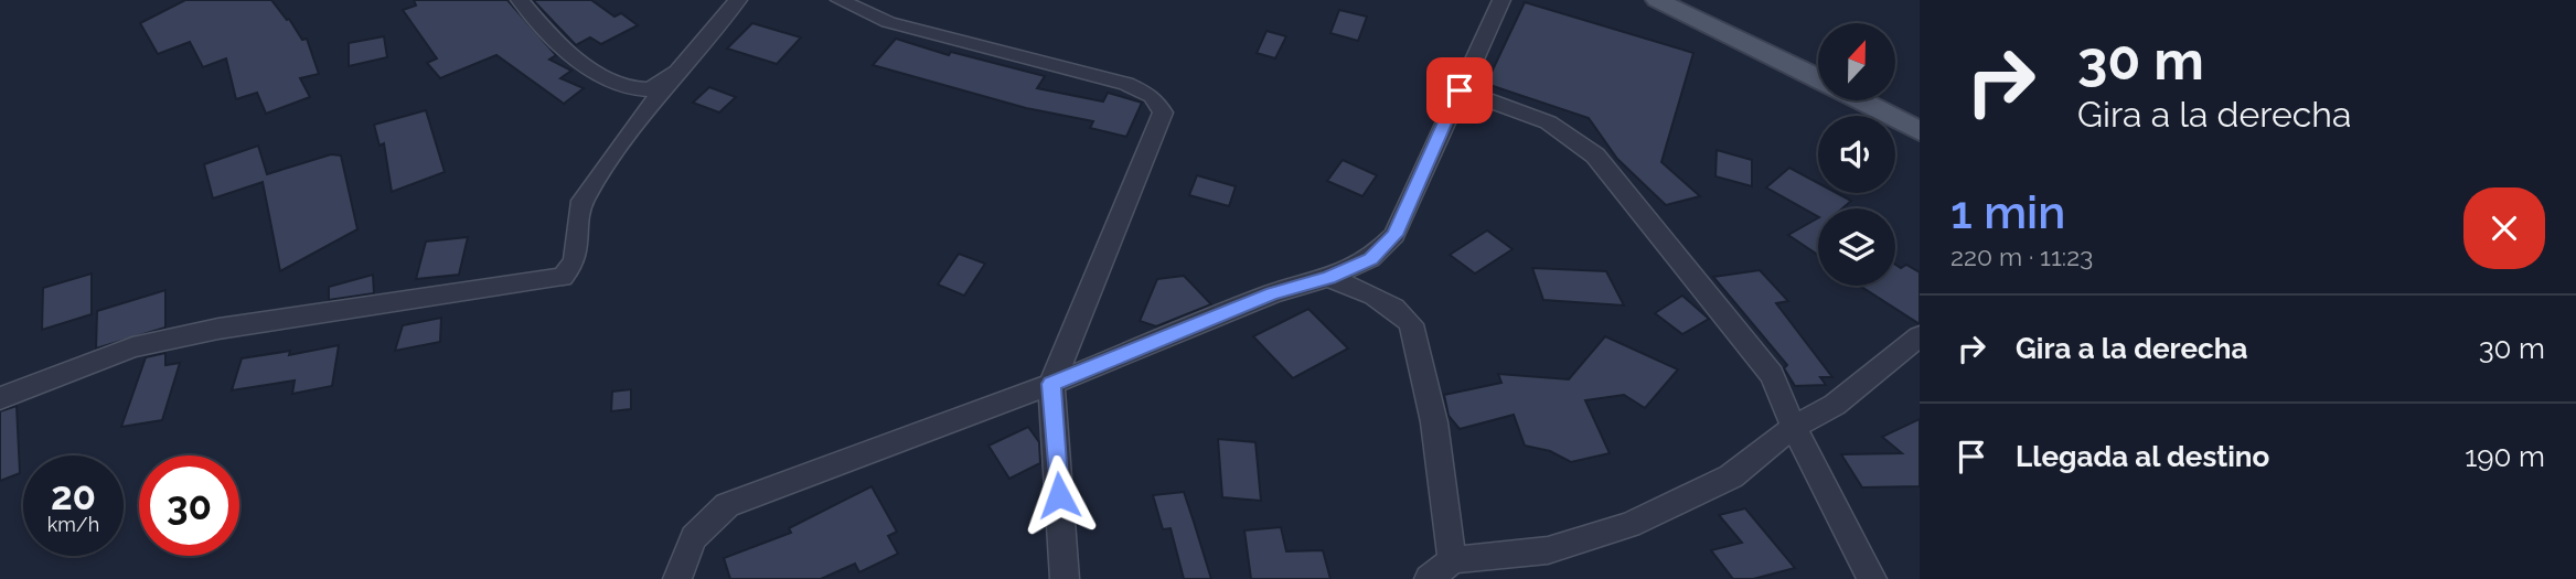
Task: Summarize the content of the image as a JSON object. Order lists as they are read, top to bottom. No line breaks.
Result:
{"north":"top","page":{"turn":["30 m","Gira a la derecha"],"heading":["1 min","220 m · 11:23"],"list":[{"name":"Gira a la derecha","value":"30 m"},{"name":"Llegada al destino","value":"190 m"}],"speed":"20 km/h","limit":"30"}}
